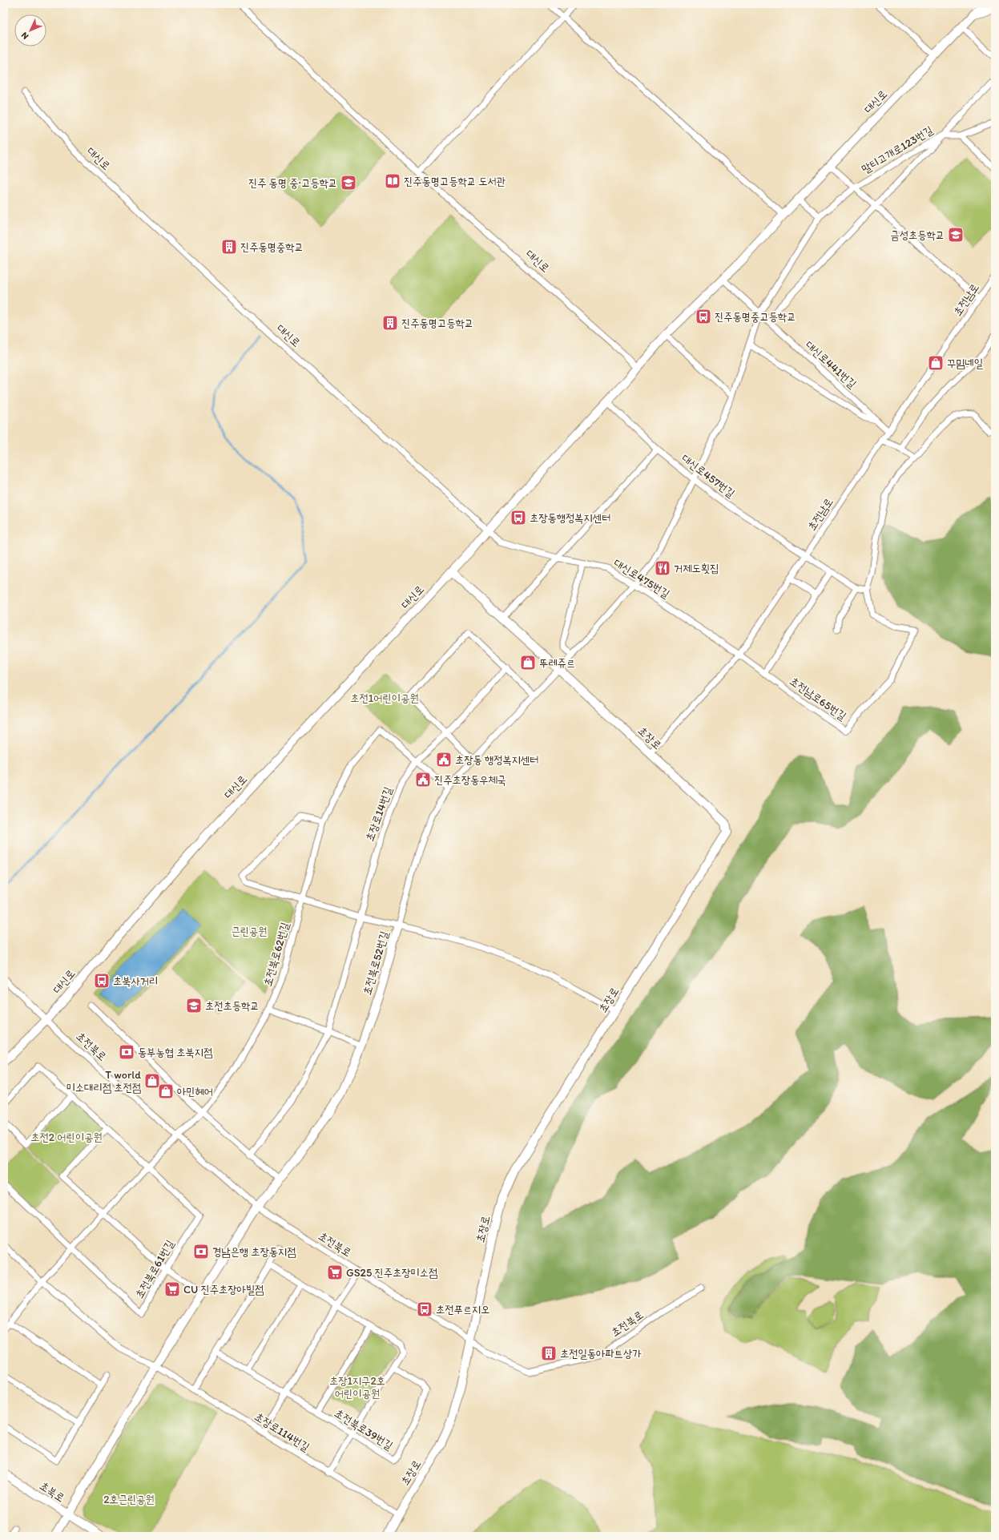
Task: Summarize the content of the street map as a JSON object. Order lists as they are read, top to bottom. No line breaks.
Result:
{"streets":{"street":["대신로","말티고개로123번길","초전남로","대신로441번길","대신로457번길","대신로475번길","초전남로65번길","초장로","초장로14번길","초전북로62번길","초전북로52번길","초전북로","초전북로61번길","초전북로39번길","초장로114번길","초북로"]},"crossings":[["대신로","대신로441번길"],["대신로","대신로457번길"],["대신로","대신로475번길"],["대신로","초장로"],["대신로","초전북로"],["초전남로","대신로441번길"],["초전남로","대신로457번길"],["초전남로","대신로475번길"],["초전남로","초전남로65번길"],["초전남로","초장로"],["대신로475번길","초전남로65번길"],["초장로","초전북로"],["초장로","초장로114번길"],["초장로14번길","초전북로62번길"],["초장로14번길","초전북로52번길"],["초전북로62번길","초전북로52번길"],["초전북로62번길","초전북로"],["초전북로52번길","초전북로"],["초전북로52번길","초장로114번길"],["초전북로52번길","초북로"]],"parks":["초전1어린이공원","근린공원","초전2 어린이공원","초장1지구2호 어린이공원","2호근린공원"],"places":{"library":["진주동명고등학교 도서관"],"school or university":["진주 동명 중·고등학교","금성초등학교","초전초등학교"],"building":["진주동명중학교","진주동명고등학교","초전일동아파트상가"],"bus stop":["진주동명중고등학교","초장동행정복지센터","초북사거리","초전푸르지오"],"shop":["꾸밈네일","뚜레쥬르","T world 미소대리점 초전점","아민헤어"],"restaurant":["거제도횟집"],"public building":["초장동 행정복지센터","진주초장동우체국"],"bank":["동부농협 초북지점","경남은행 초장동지점"],"supermarket":["GS25 진주초장미소점","CU 진주초장아빌점"]},"north":"bottom left"}
